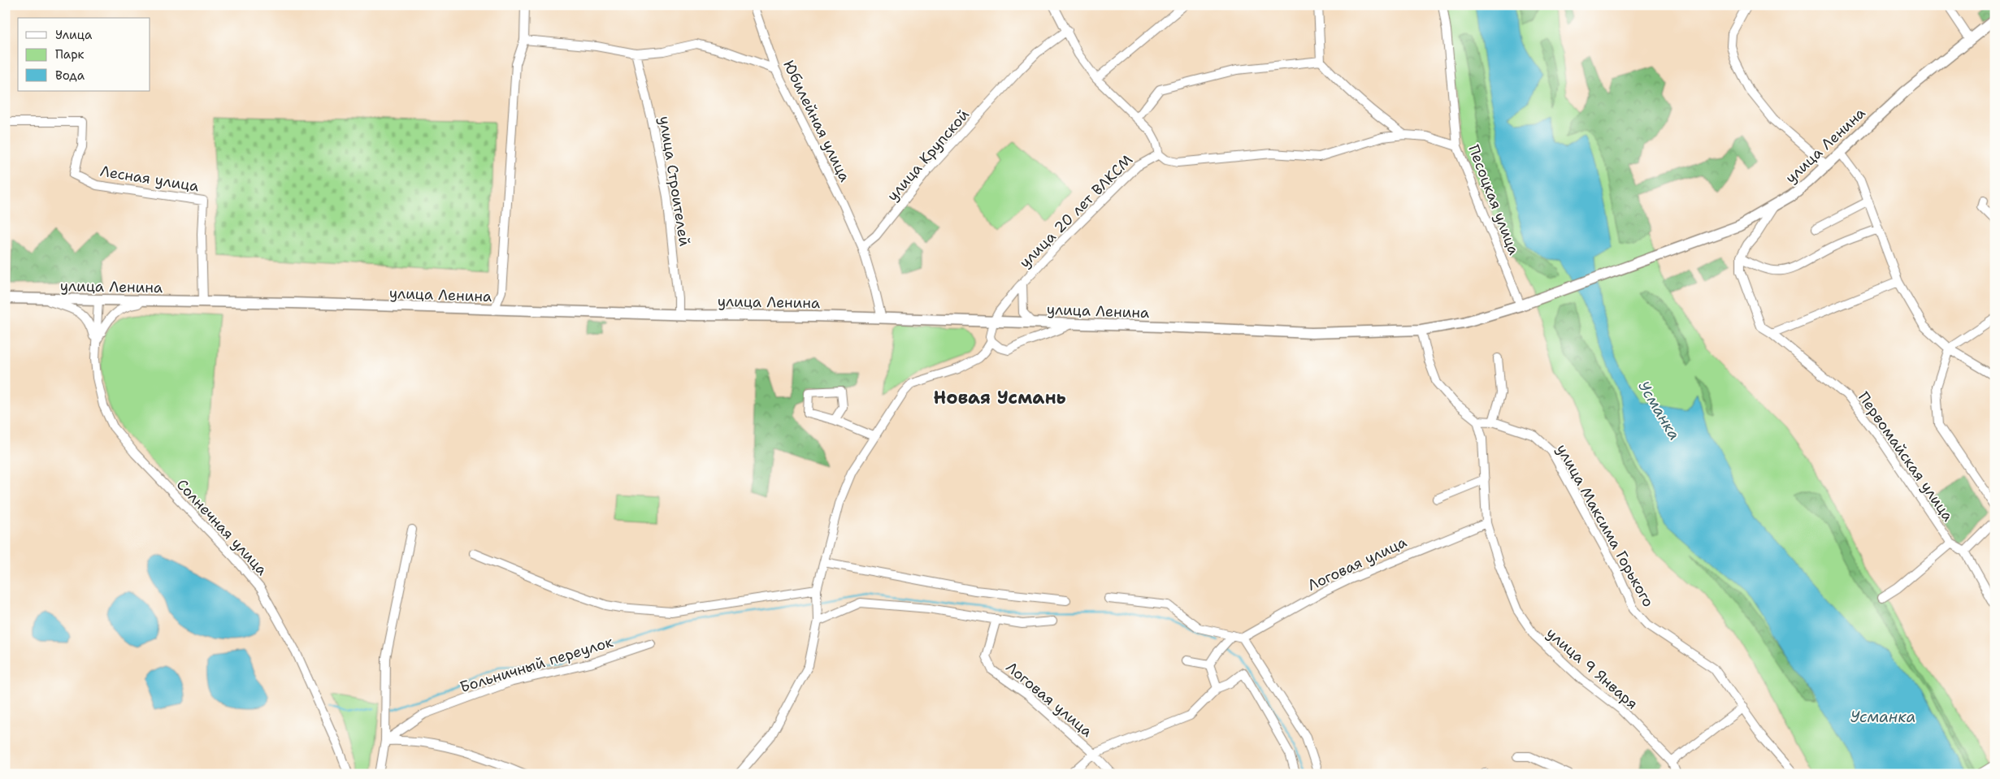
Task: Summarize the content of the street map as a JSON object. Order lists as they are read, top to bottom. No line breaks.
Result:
{"streets":{"main road":["улица Ленина"],"street":["Юбилейная улица","улица Крупской","Лесная улица","улица Строителей","Песоцкая улица","улица 20 лет ВЛКСМ","Первомайская улица","улица Максима Горького","Солнечная улица","Логовая улица","Больничный переулок","улица 9 Января"]},"crossings":[["Юбилейная улица","улица Крупской"],["улица Ленина","Лесная улица"],["улица Ленина","улица Строителей"],["улица Ленина","Песоцкая улица"],["улица Ленина","улица 20 лет ВЛКСМ"],["улица Ленина","Солнечная улица"],["улица Максима Горького","улица 9 Января"],["Логовая улица","улица 9 Января"]],"districts":["Новая Усмань"],"water":["Усманка"],"legend":["Улица","Парк","Вода"]}
